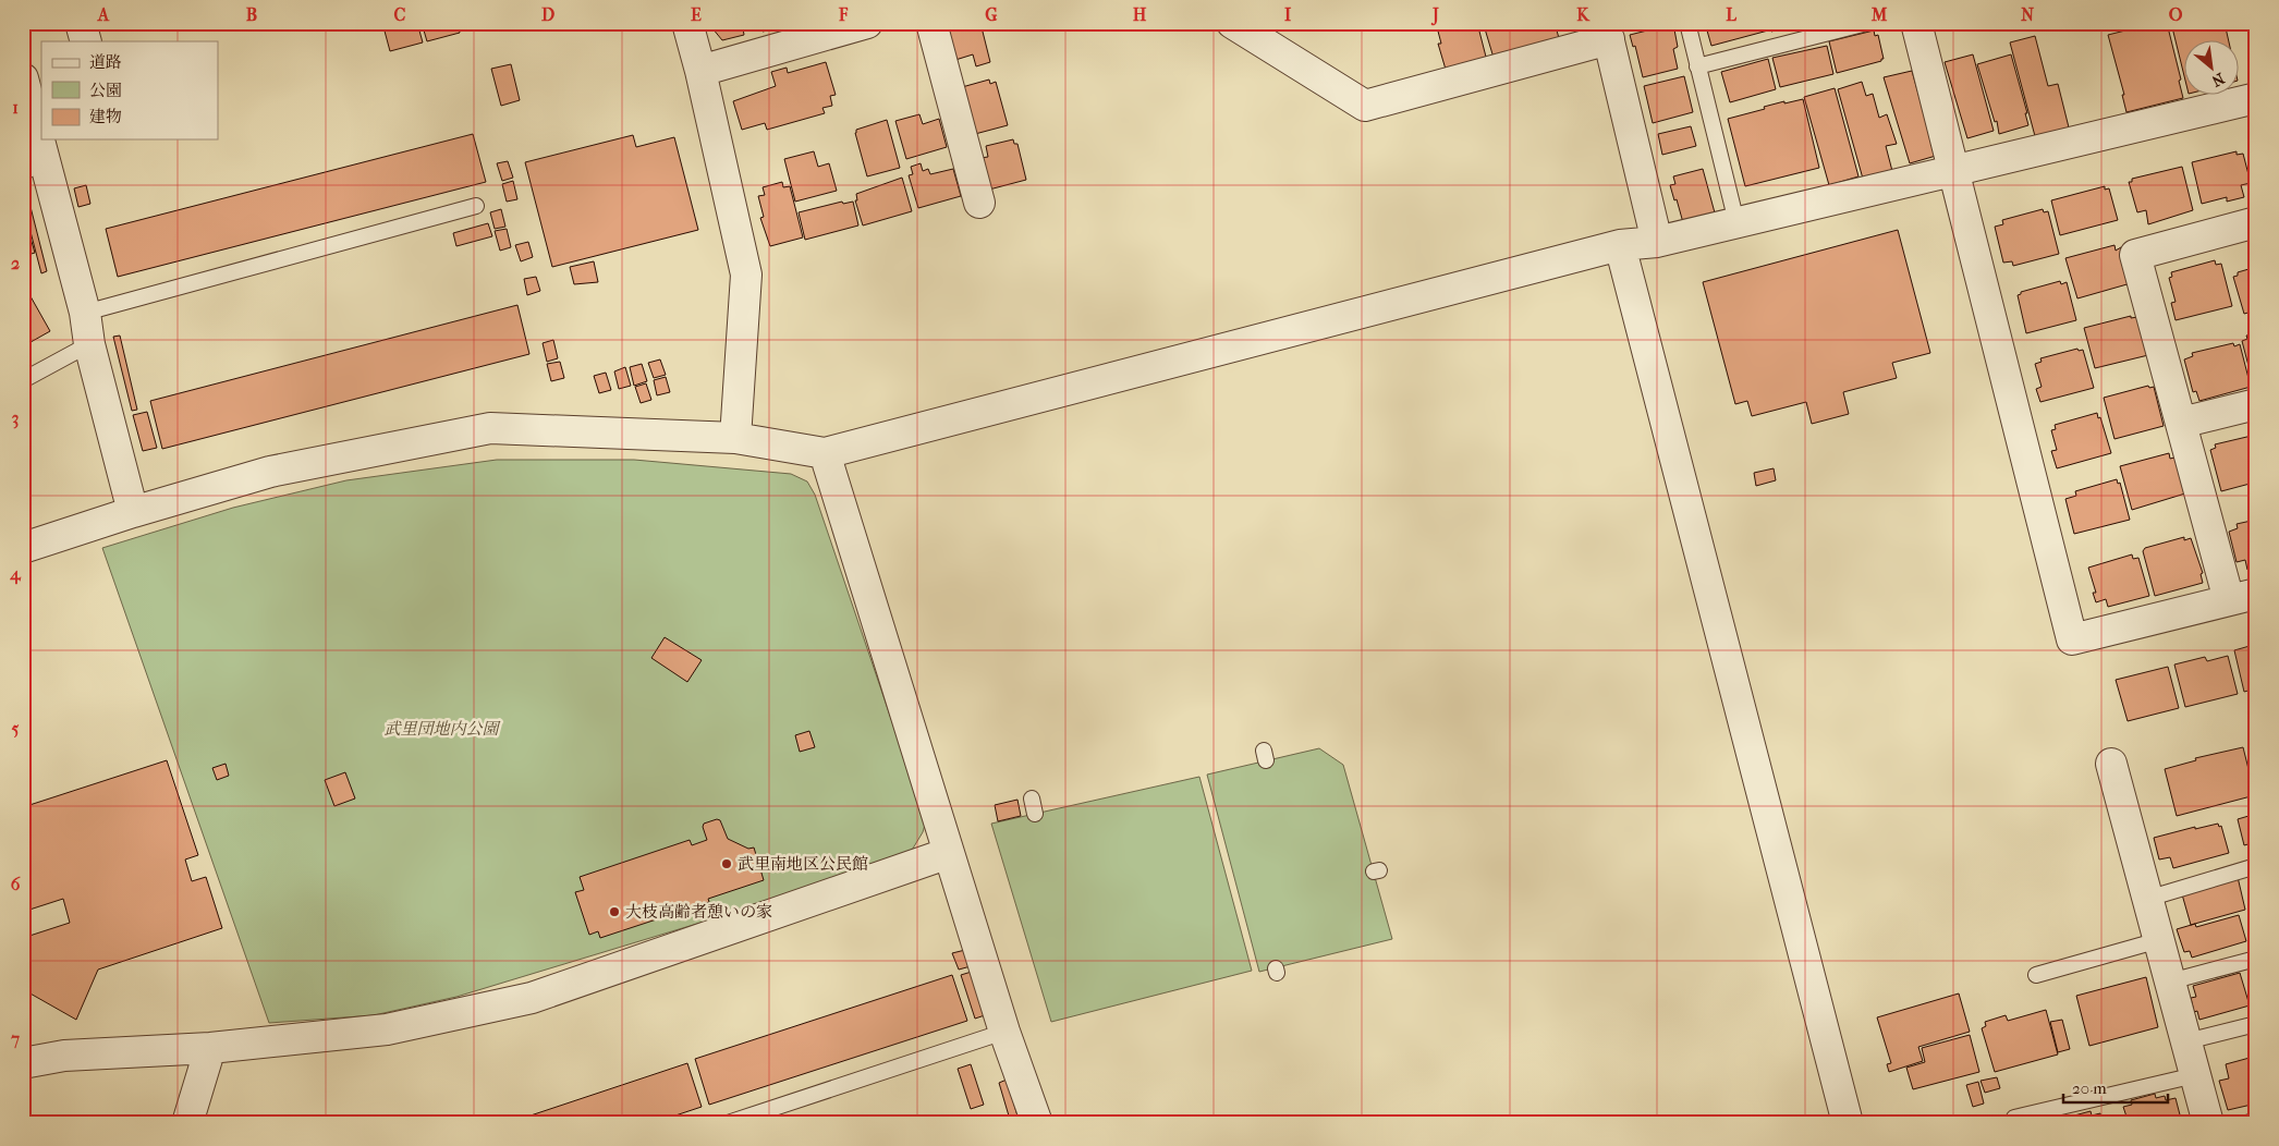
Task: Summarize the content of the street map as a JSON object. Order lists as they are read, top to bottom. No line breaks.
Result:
{"parks":["武里団地内公園"],"places":["武里南地区公民館","大枝高齢者憩いの家"],"legend":["道路","公園","建物"],"scale_bar":"20 m","north":"bottom right","grid":{"columns":["A","B","C","D","E","F","G","H","I","J","K","L","M","N","O"],"rows":["1","2","3","4","5","6","7"]}}
